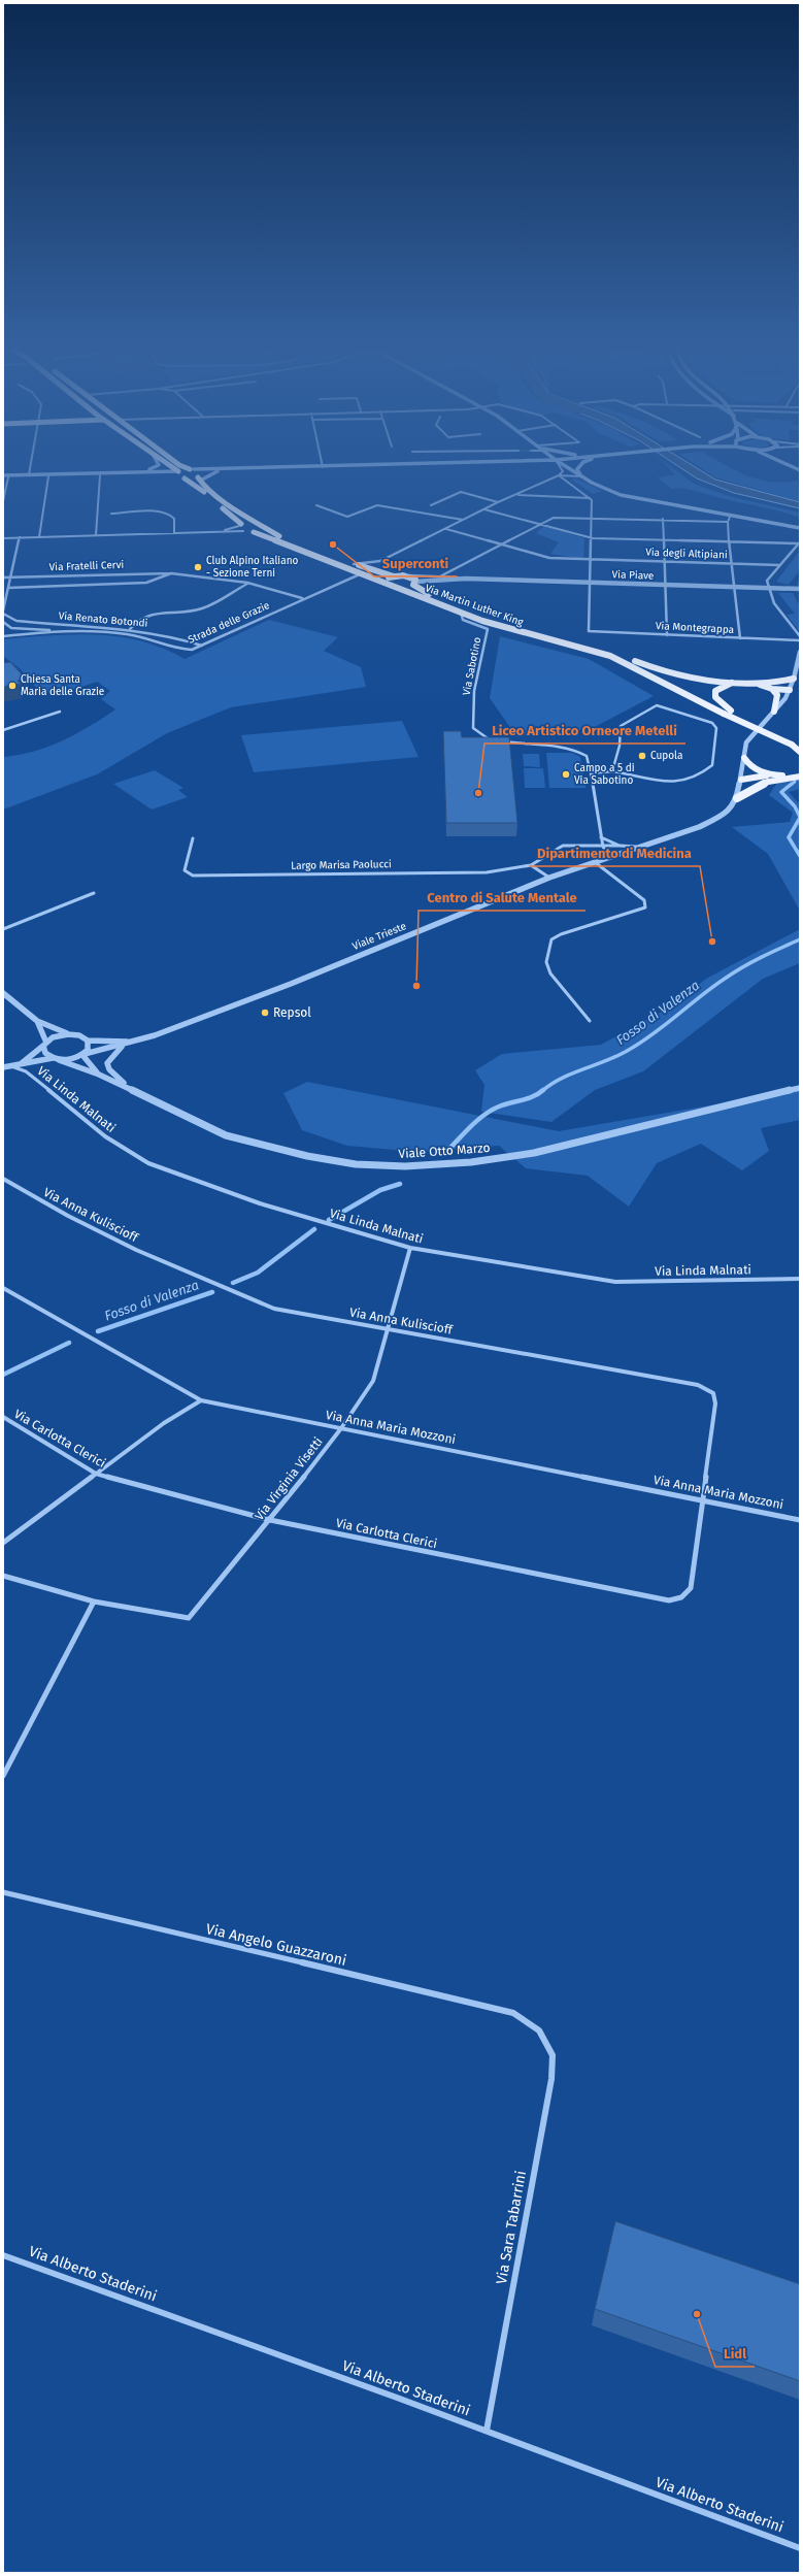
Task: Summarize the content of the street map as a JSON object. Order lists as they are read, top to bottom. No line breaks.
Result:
{"streets":{"main road":["Via Piave","Via Martin Luther King"],"street":["Via degli Altipiani","Via Fratelli Cervi","Via Renato Botondi","Strada delle Grazie","Via Montegrappa","Via Sabotino","Largo Marisa Paolucci","Viale Trieste","Via Linda Malnati","Viale Otto Marzo","Via Anna Kuliscioff","Via Anna Maria Mozzoni","Via Carlotta Clerici","Via Virginia Visetti","Via Angelo Guazzaroni","Via Sara Tabarrini","Via Alberto Staderini"]},"crossings":[["Via Fratelli Cervi","Strada delle Grazie"],["Via Piave","Via Martin Luther King"],["Via Piave","Via Montegrappa"],["Via Martin Luther King","Via Sabotino"],["Via Renato Botondi","Strada delle Grazie"],["Viale Trieste","Viale Otto Marzo"],["Via Linda Malnati","Via Virginia Visetti"],["Via Anna Kuliscioff","Via Anna Maria Mozzoni"],["Via Anna Kuliscioff","Via Carlotta Clerici"],["Via Anna Kuliscioff","Via Virginia Visetti"],["Via Anna Maria Mozzoni","Via Carlotta Clerici"],["Via Anna Maria Mozzoni","Via Virginia Visetti"],["Via Carlotta Clerici","Via Virginia Visetti"],["Via Angelo Guazzaroni","Via Sara Tabarrini"],["Via Sara Tabarrini","Via Alberto Staderini"]],"water":["Fosso di Valenza"],"places":["Superconti","Club Alpino Italiano - Sezione Terni","Chiesa Santa Maria delle Grazie","Cupola","Campo a 5 di Via Sabotino","Liceo Artistico Orneore Metelli","Dipartimento di Medicina","Centro di Salute Mentale","Repsol","Lidl"]}
